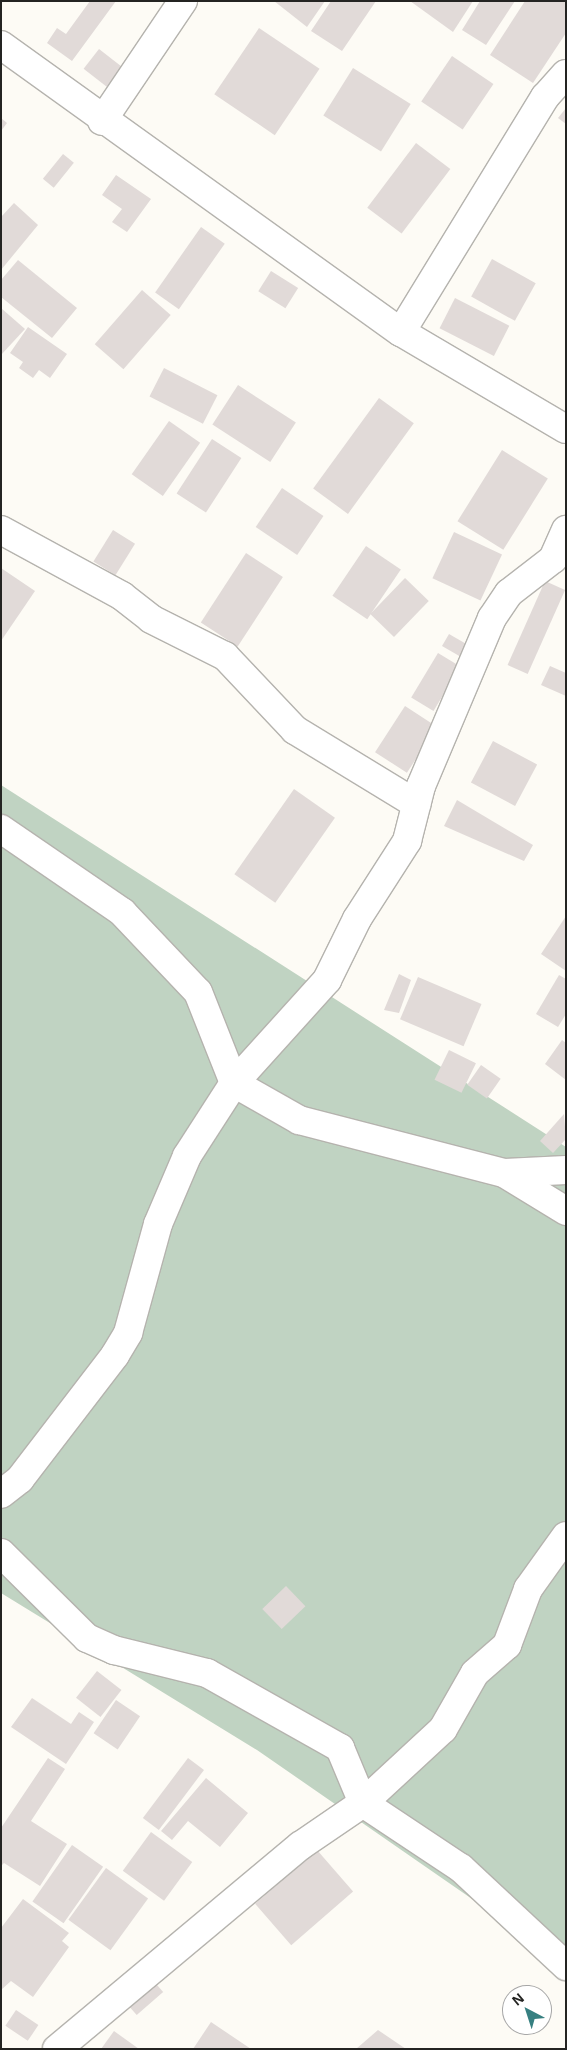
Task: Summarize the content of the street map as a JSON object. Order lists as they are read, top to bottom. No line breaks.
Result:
{"north":"top left"}
